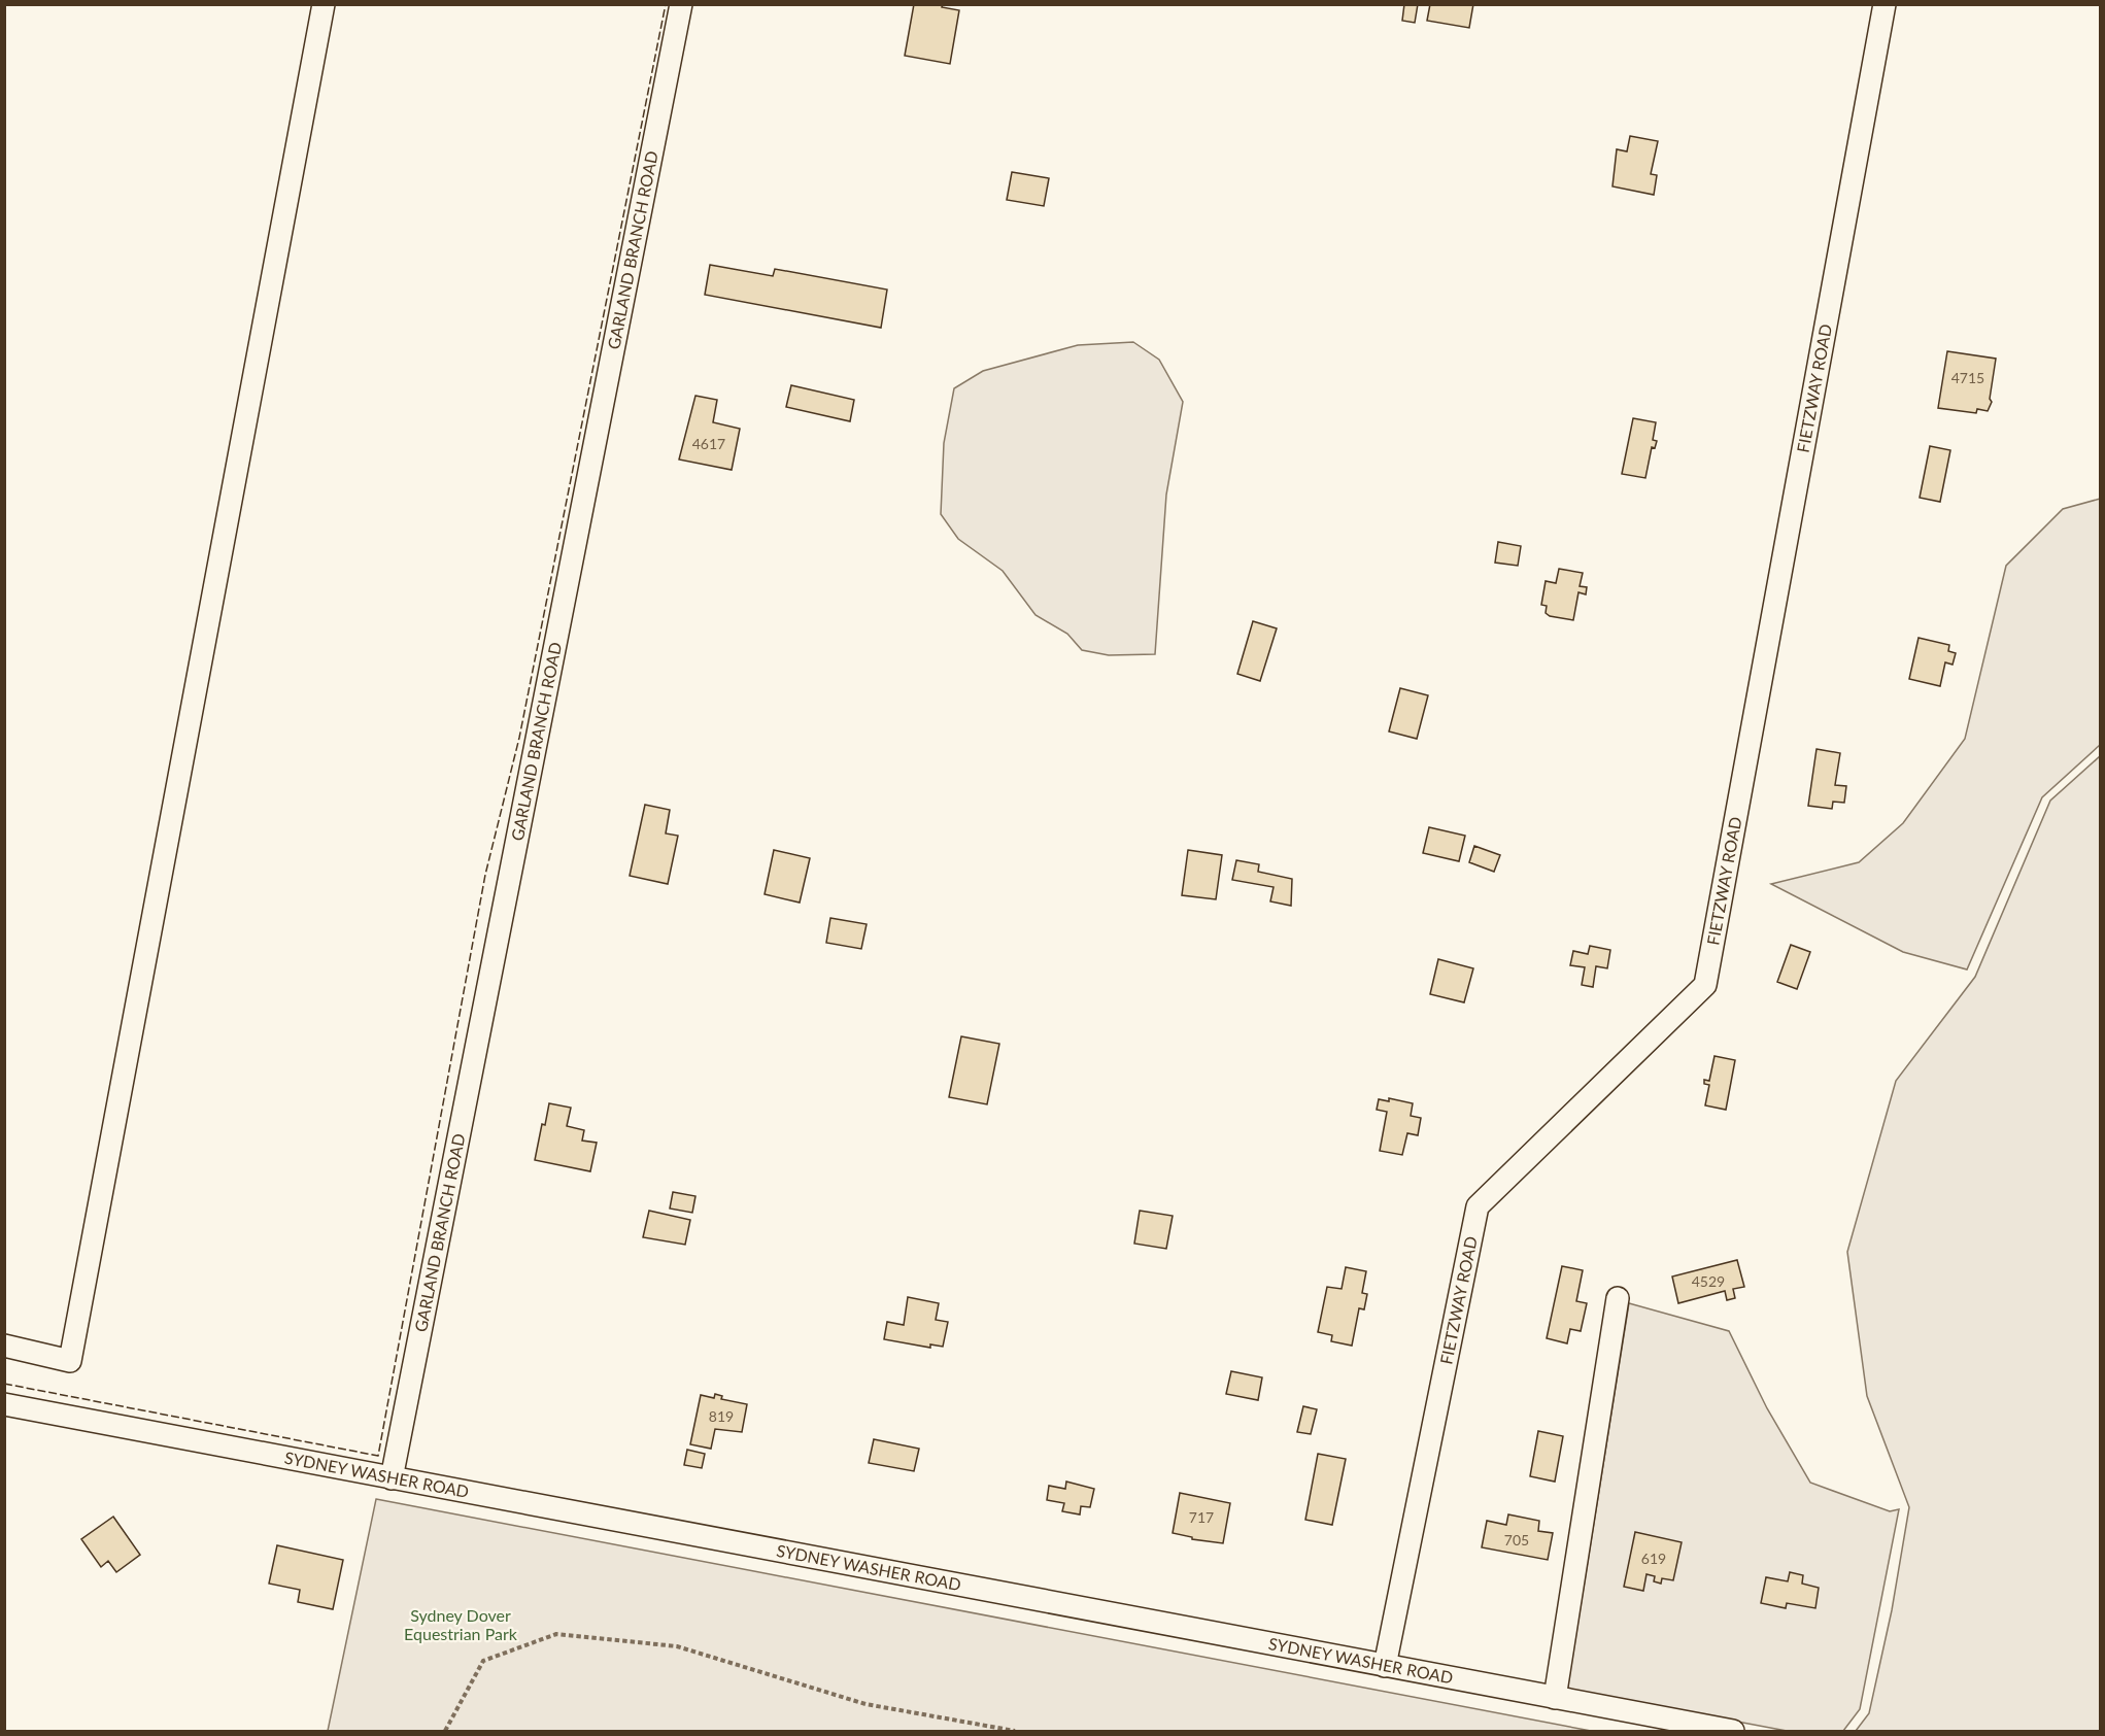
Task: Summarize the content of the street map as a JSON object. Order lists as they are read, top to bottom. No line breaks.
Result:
{"streets":{"street":["GARLAND BRANCH ROAD","FIETZWAY ROAD","SYDNEY WASHER ROAD"]},"crossings":[["GARLAND BRANCH ROAD","SYDNEY WASHER ROAD"],["FIETZWAY ROAD","SYDNEY WASHER ROAD"]],"parks":["Sydney Dover Equestrian Park"],"house_numbers":["4715","4617","4529","819","717","705","619"]}
